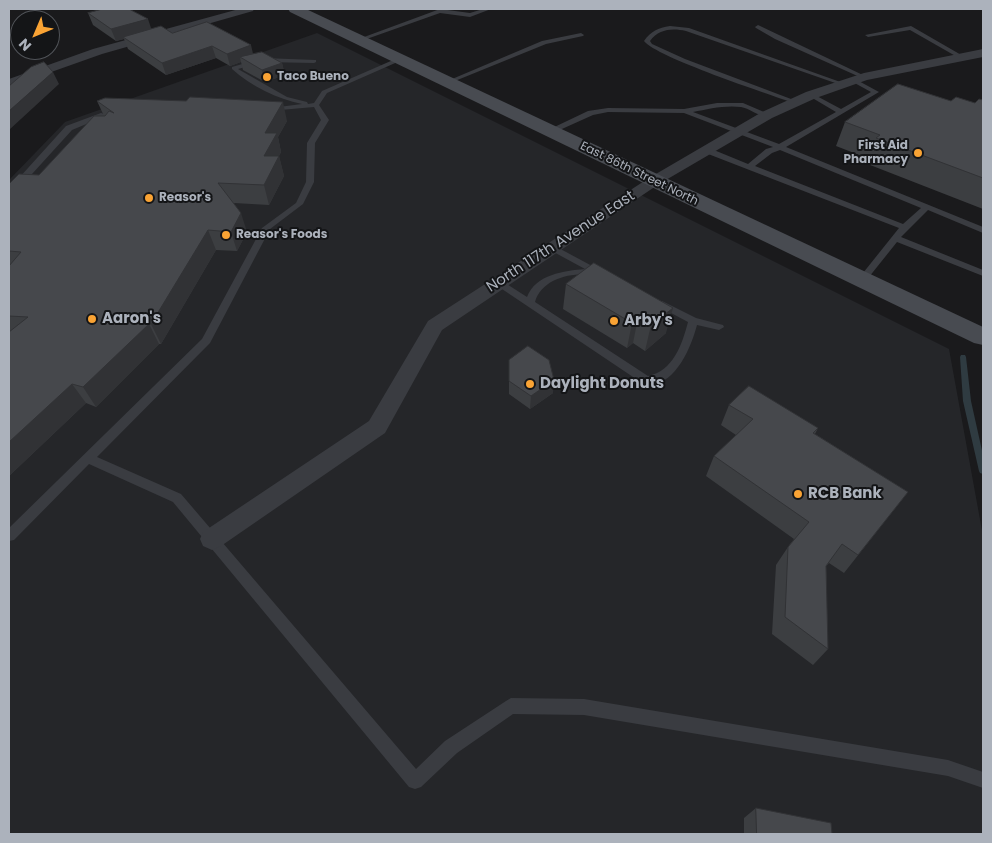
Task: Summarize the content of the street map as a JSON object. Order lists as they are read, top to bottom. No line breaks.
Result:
{"streets":{"main road":["East 86th Street North"],"street":["North 117th Avenue East"]},"crossings":[["East 86th Street North","North 117th Avenue East"]],"places":["Taco Bueno","First Aid Pharmacy","Reasor's","Reasor's Foods","Aaron's","Arby's","Daylight Donuts","RCB Bank"],"north":"bottom left"}
